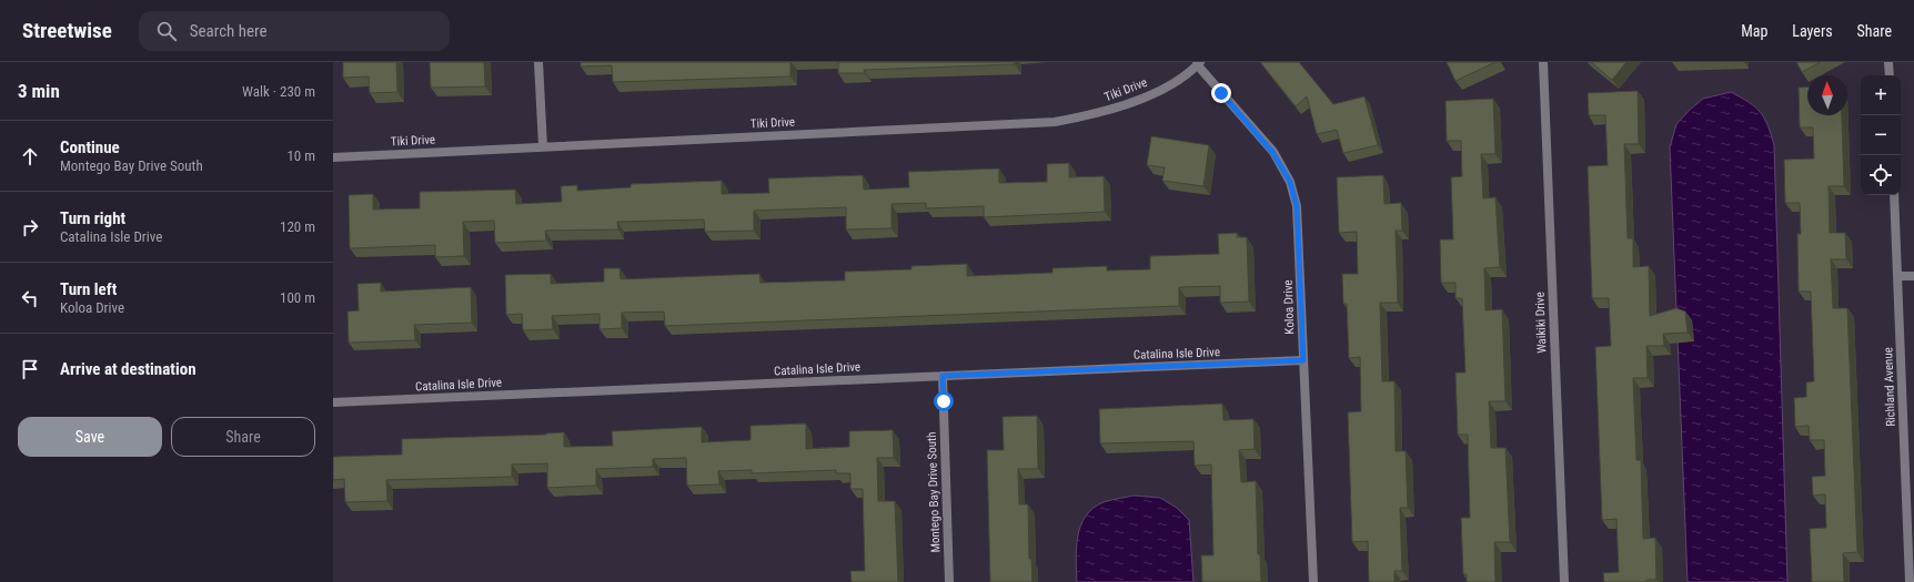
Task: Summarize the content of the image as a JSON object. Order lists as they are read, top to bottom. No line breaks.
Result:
{"streets":{"street":["Tiki Drive","Koloa Drive","Waikiki Drive","Catalina Isle Drive","Richland Avenue","Montego Bay Drive South"]},"crossings":[["Tiki Drive","Koloa Drive"],["Koloa Drive","Catalina Isle Drive"],["Catalina Isle Drive","Montego Bay Drive South"]],"north":"top","page":{"header":"Streetwise","search":"Search here","nav":["Map","Layers","Share"],"heading":["3 min","Walk · 230 m"],"map_buttons":["+","−"],"list":[["Continue","Montego Bay Drive South","10 m"],["Turn right","Catalina Isle Drive","120 m"],["Turn left","Koloa Drive","100 m"],"Arrive at destination"],"buttons":["Save","Share"]}}
